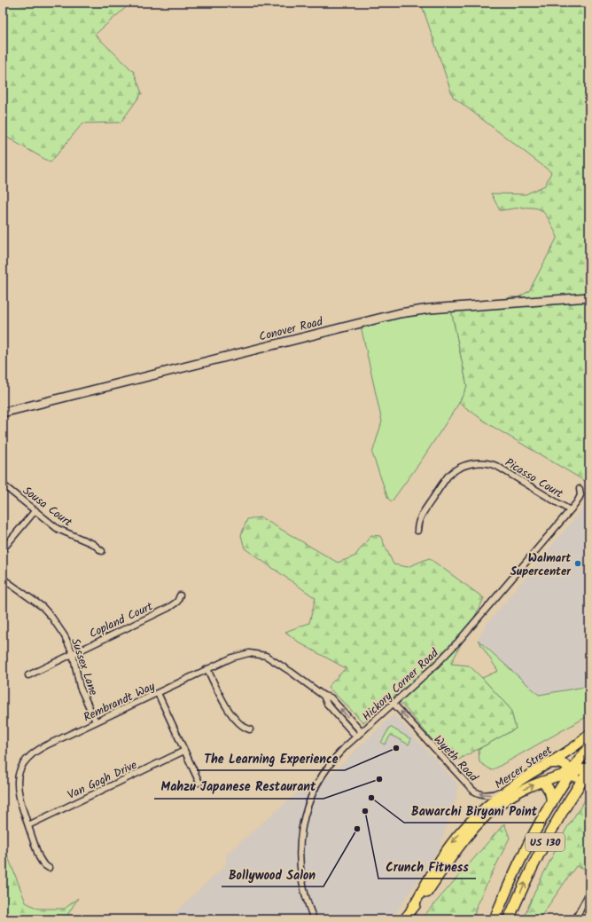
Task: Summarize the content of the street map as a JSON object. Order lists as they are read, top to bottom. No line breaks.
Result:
{"streets":{"highway":["US 130"],"main road":["Mercer Street"],"street":["Conover Road","Picasso Court","Sousa Court","Copland Court","Sussex Lane","Hickory Corner Road","Rembrandt Way","Wyeth Road","Van Gogh Drive"]},"crossings":[["Picasso Court","Hickory Corner Road"],["Copland Court","Sussex Lane"],["Sussex Lane","Rembrandt Way"],["Hickory Corner Road","Rembrandt Way"],["Hickory Corner Road","Wyeth Road"],["Rembrandt Way","Van Gogh Drive"],["Wyeth Road","Mercer Street"],["Mercer Street","US 130"]],"one_way":["Wyeth Road"],"places":["Walmart Supercenter","The Learning Experience","Mahzu Japanese Restaurant","Bawarchi Biryani Point","Crunch Fitness","Bollywood Salon"]}
